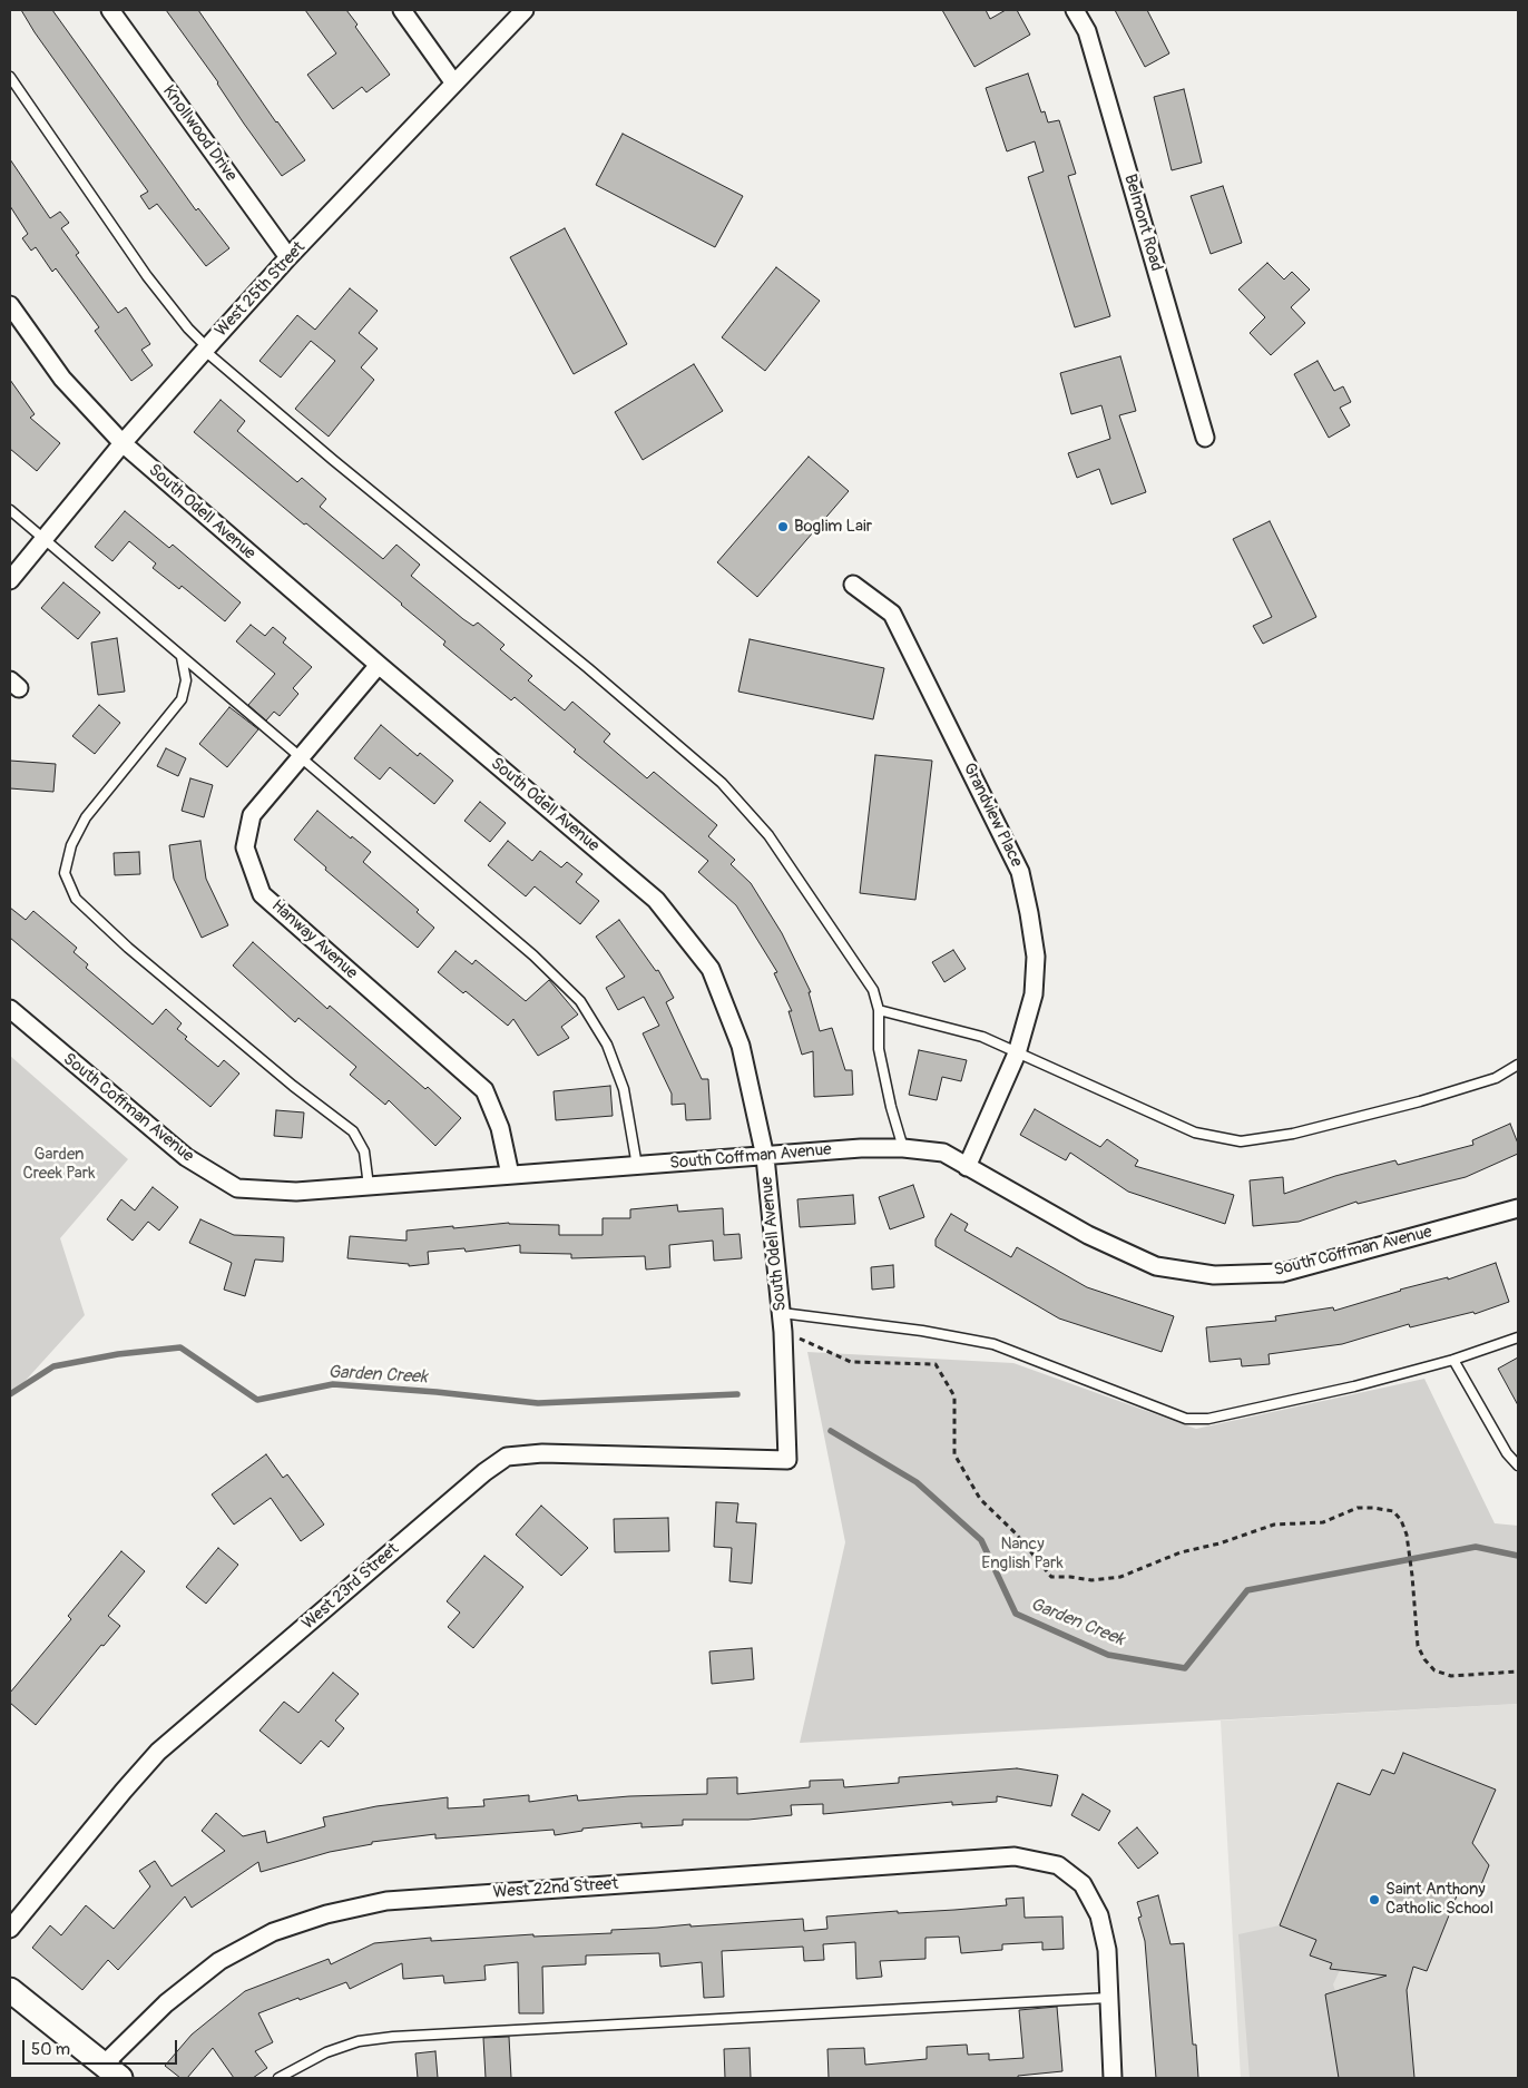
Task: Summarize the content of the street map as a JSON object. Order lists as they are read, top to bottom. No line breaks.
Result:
{"streets":{"street":["Knollwood Drive","Belmont Road","West 25th Street","South Odell Avenue","Grandview Place","Hanway Avenue","South Coffman Avenue","West 23rd Street","West 22nd Street"]},"crossings":[["Knollwood Drive","West 25th Street"],["West 25th Street","South Odell Avenue"],["South Odell Avenue","Hanway Avenue"],["South Odell Avenue","South Coffman Avenue"],["South Odell Avenue","West 23rd Street"],["Grandview Place","South Coffman Avenue"],["Hanway Avenue","South Coffman Avenue"]],"water":["Garden Creek"],"parks":["Garden Creek Park","Nancy English Park"],"places":["Boglim Lair","Saint Anthony Catholic School"],"scale_bar":"50 m"}
